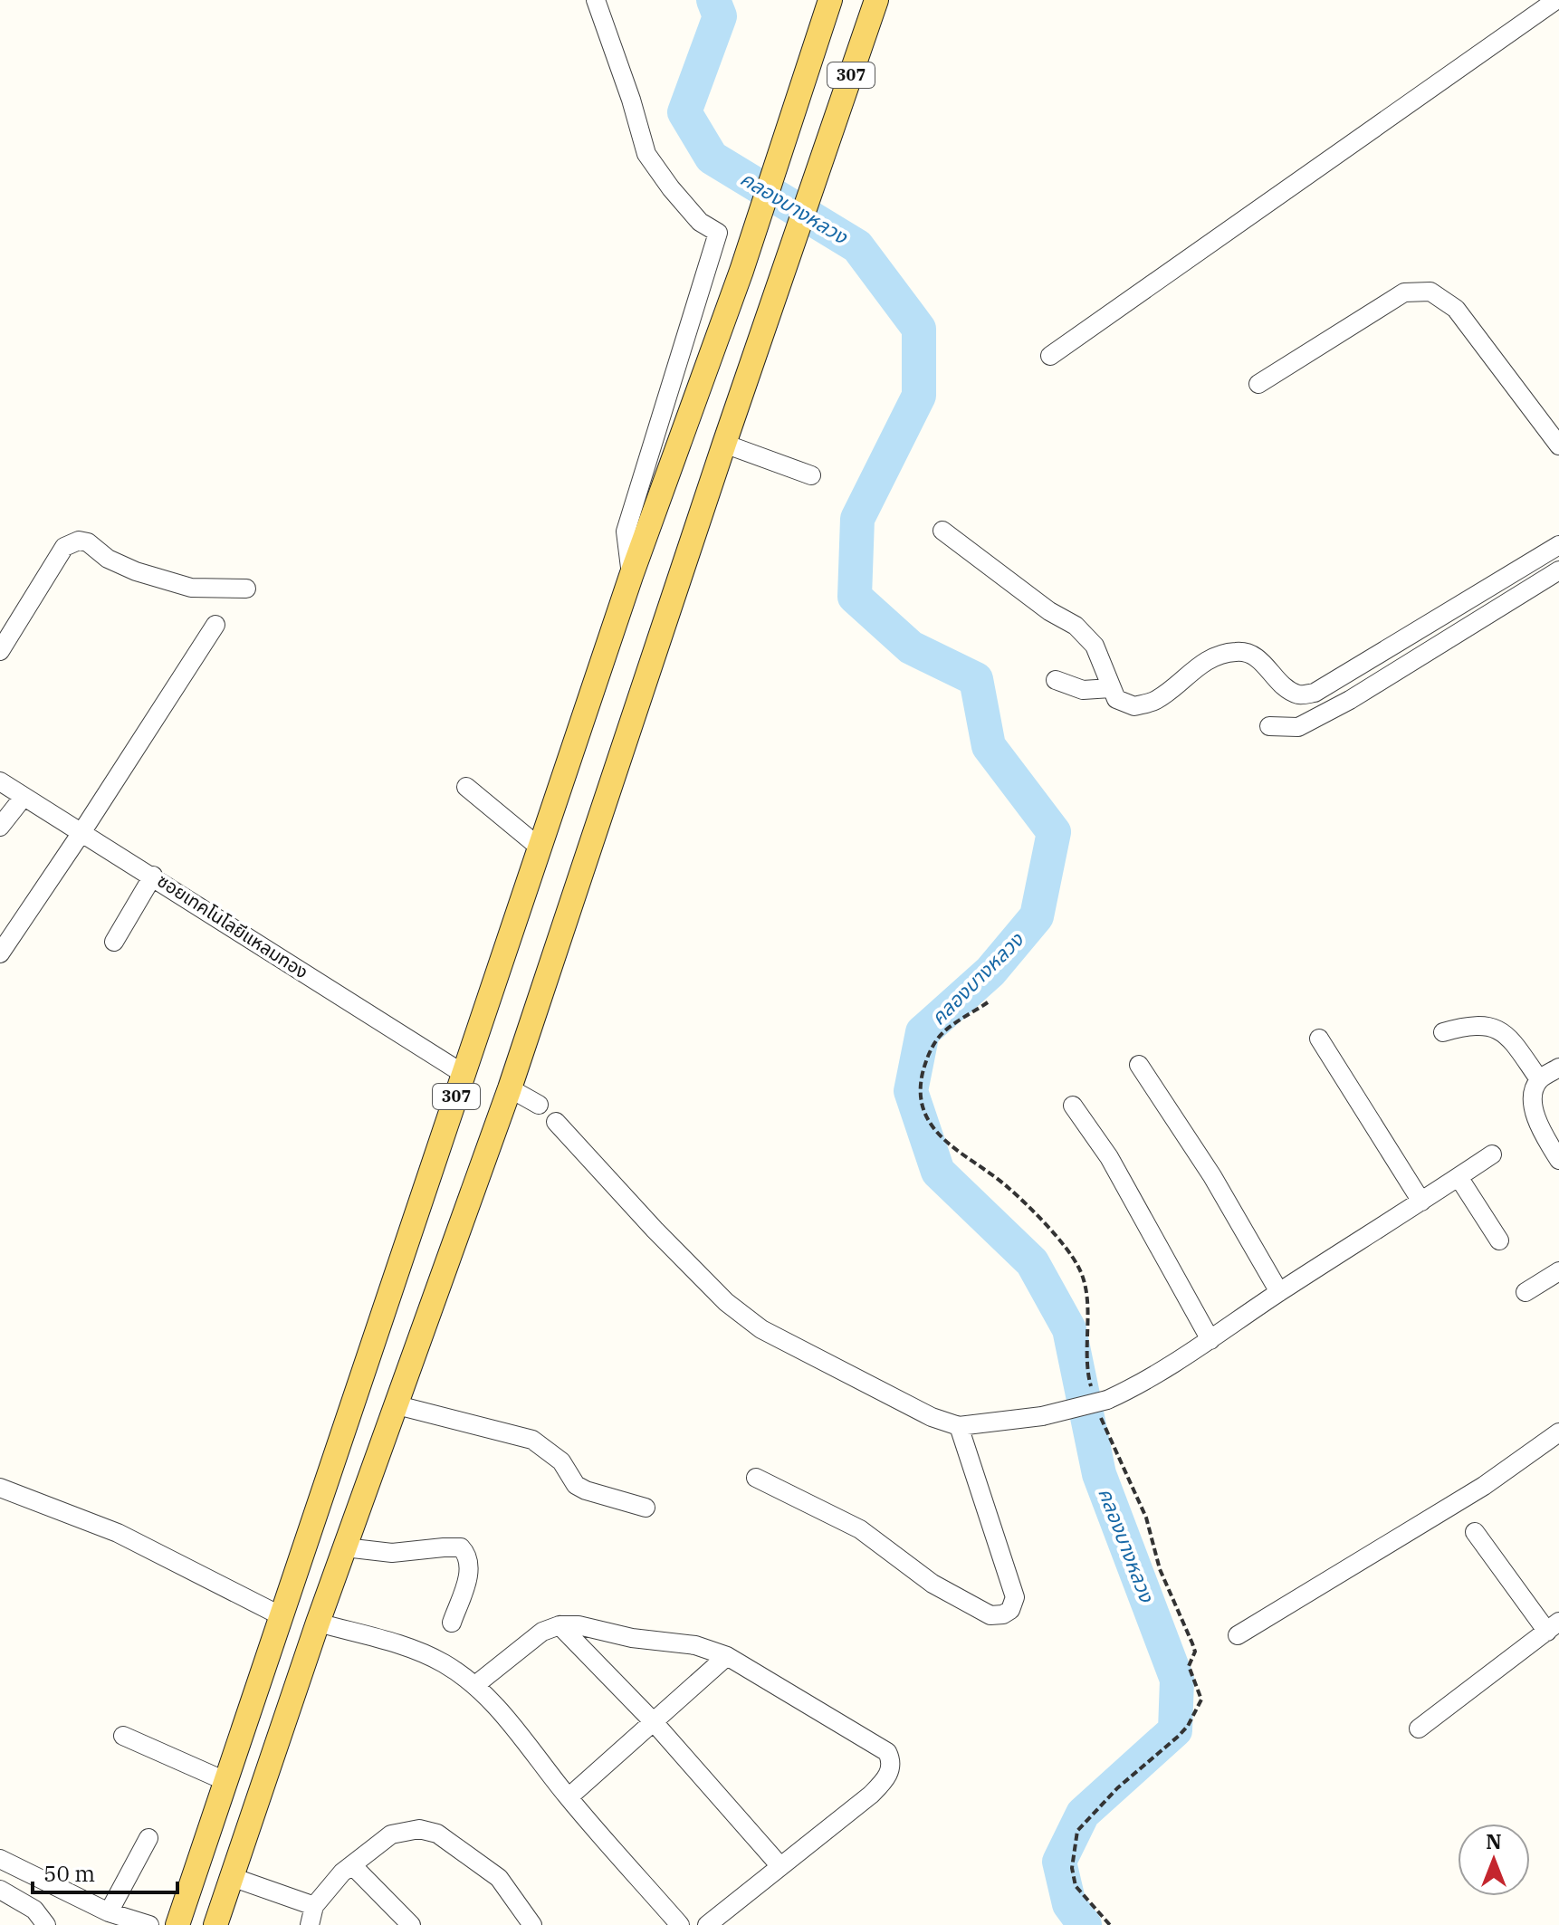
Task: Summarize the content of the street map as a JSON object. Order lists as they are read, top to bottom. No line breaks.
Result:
{"streets":{"main road":["307"],"street":["ซอยเทคโนโลยีแหลมทอง"]},"crossings":[["307","ซอยเทคโนโลยีแหลมทอง"]],"water":["คลองบางหลวง"],"scale_bar":"50 m","north":"top"}
